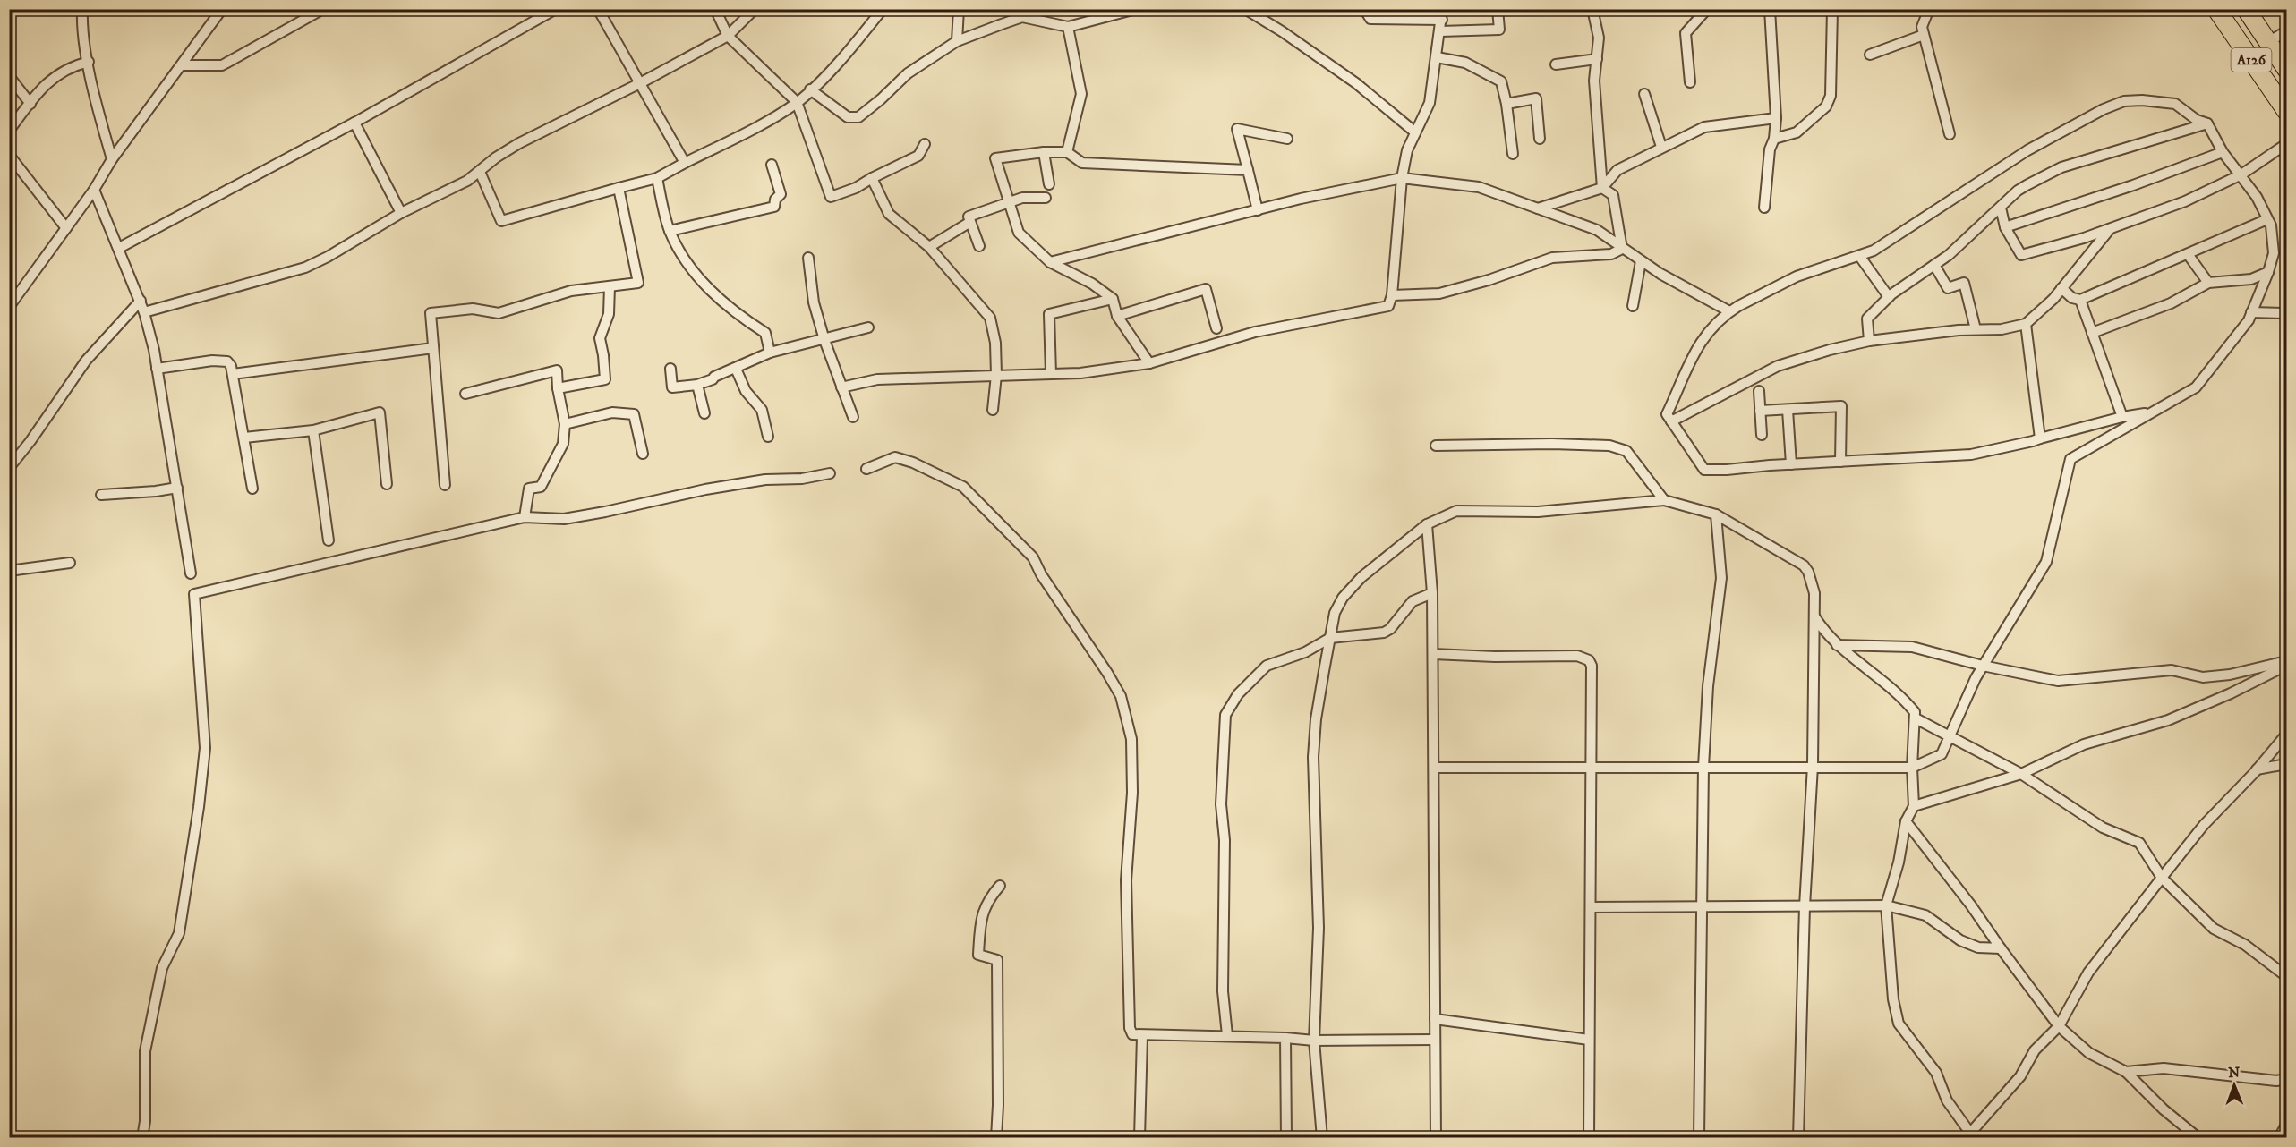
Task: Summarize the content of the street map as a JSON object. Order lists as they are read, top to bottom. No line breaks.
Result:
{"streets":{"highway":["A126"]},"north":"top"}
